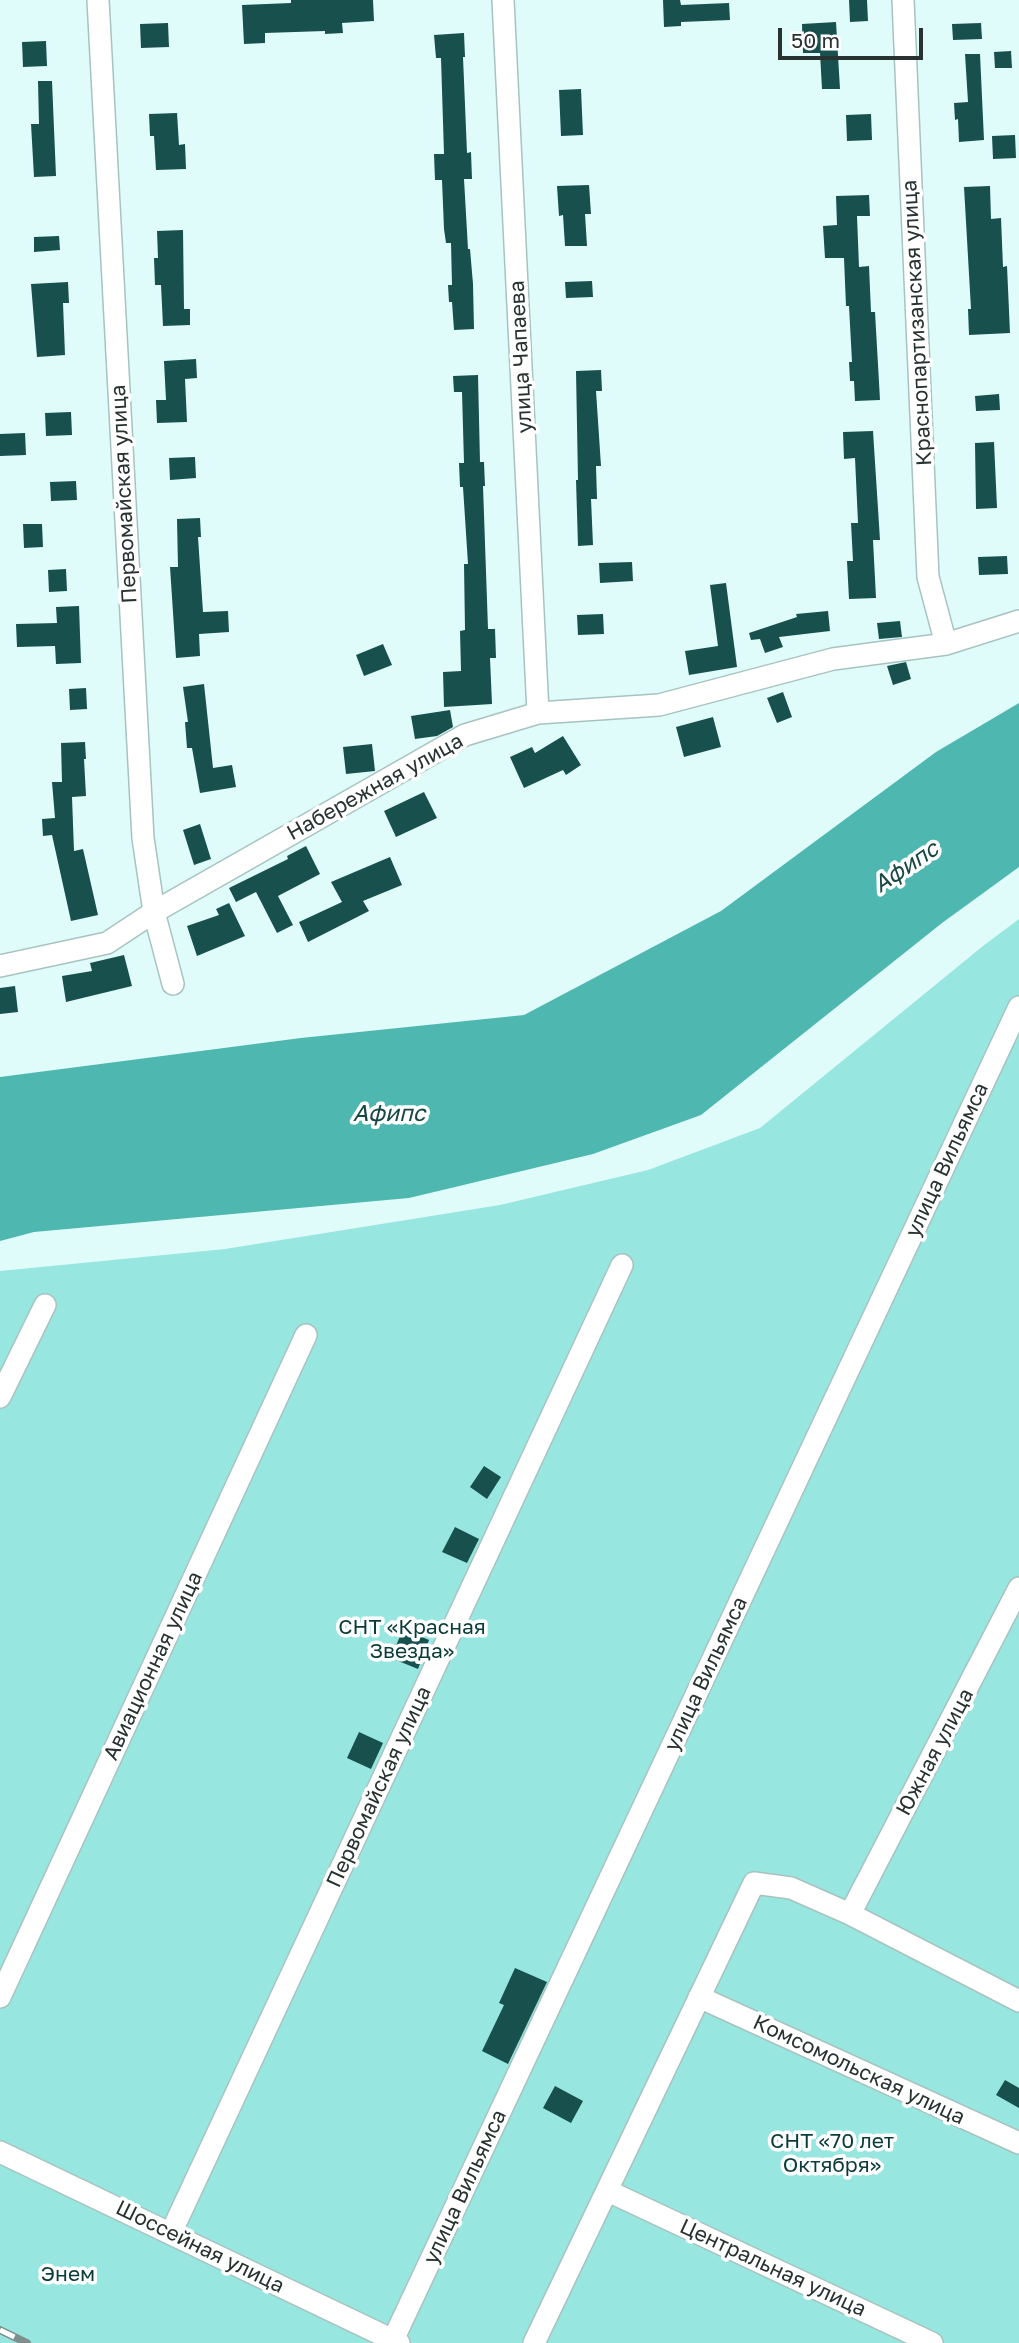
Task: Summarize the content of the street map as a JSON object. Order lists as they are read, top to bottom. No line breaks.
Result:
{"streets":{"street":["Краснопартизанская улица","улица Чапаева","Первомайская улица","Набережная улица","улица Вильямса","Авиационная улица","Южная улица","Комсомольская улица","Шоссейная улица","Центральная улица"]},"crossings":[["Краснопартизанская улица","Набережная улица"],["улица Чапаева","Набережная улица"],["Первомайская улица","Набережная улица"],["Первомайская улица","Шоссейная улица"],["улица Вильямса","Шоссейная улица"]],"water":["Афипс"],"parks":["СНТ «Красная Звезда»","СНТ «70 лет Октября»","Энем"],"scale_bar":"50 m"}
